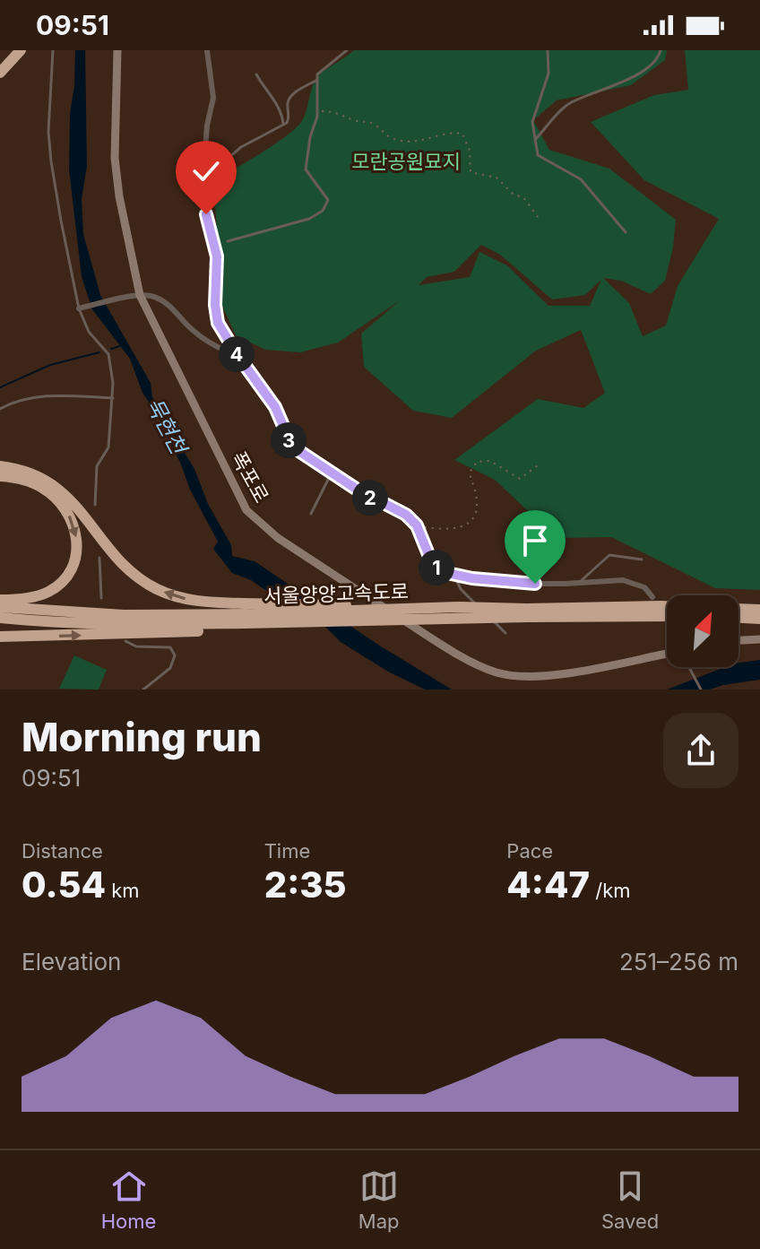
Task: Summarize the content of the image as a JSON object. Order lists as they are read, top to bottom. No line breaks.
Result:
{"streets":{"highway":["서울양양고속도로"],"main road":["폭포로"]},"water":["묵현천"],"parks":["모란공원묘지"],"north":"top right","page":{"status":"09:51","pins":["4","3","2","1"],"heading":["Morning run","09:51"],"stats":[["Distance","0.54 km"],["Time","2:35"],["Pace","4:47 /km"]],"chart":["Elevation","251–256 m"],"tabs":["Home","Map","Saved"]}}
